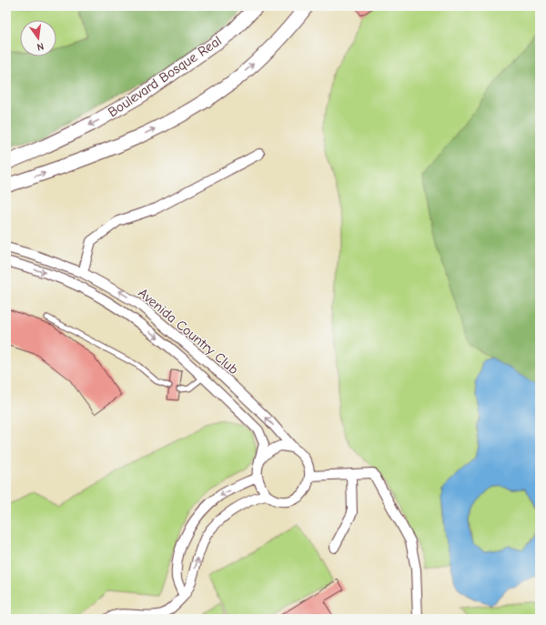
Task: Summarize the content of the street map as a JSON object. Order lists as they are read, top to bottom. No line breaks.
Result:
{"streets":{"street":["Boulevard Bosque Real","Avenida Country Club"]},"north":"bottom"}
